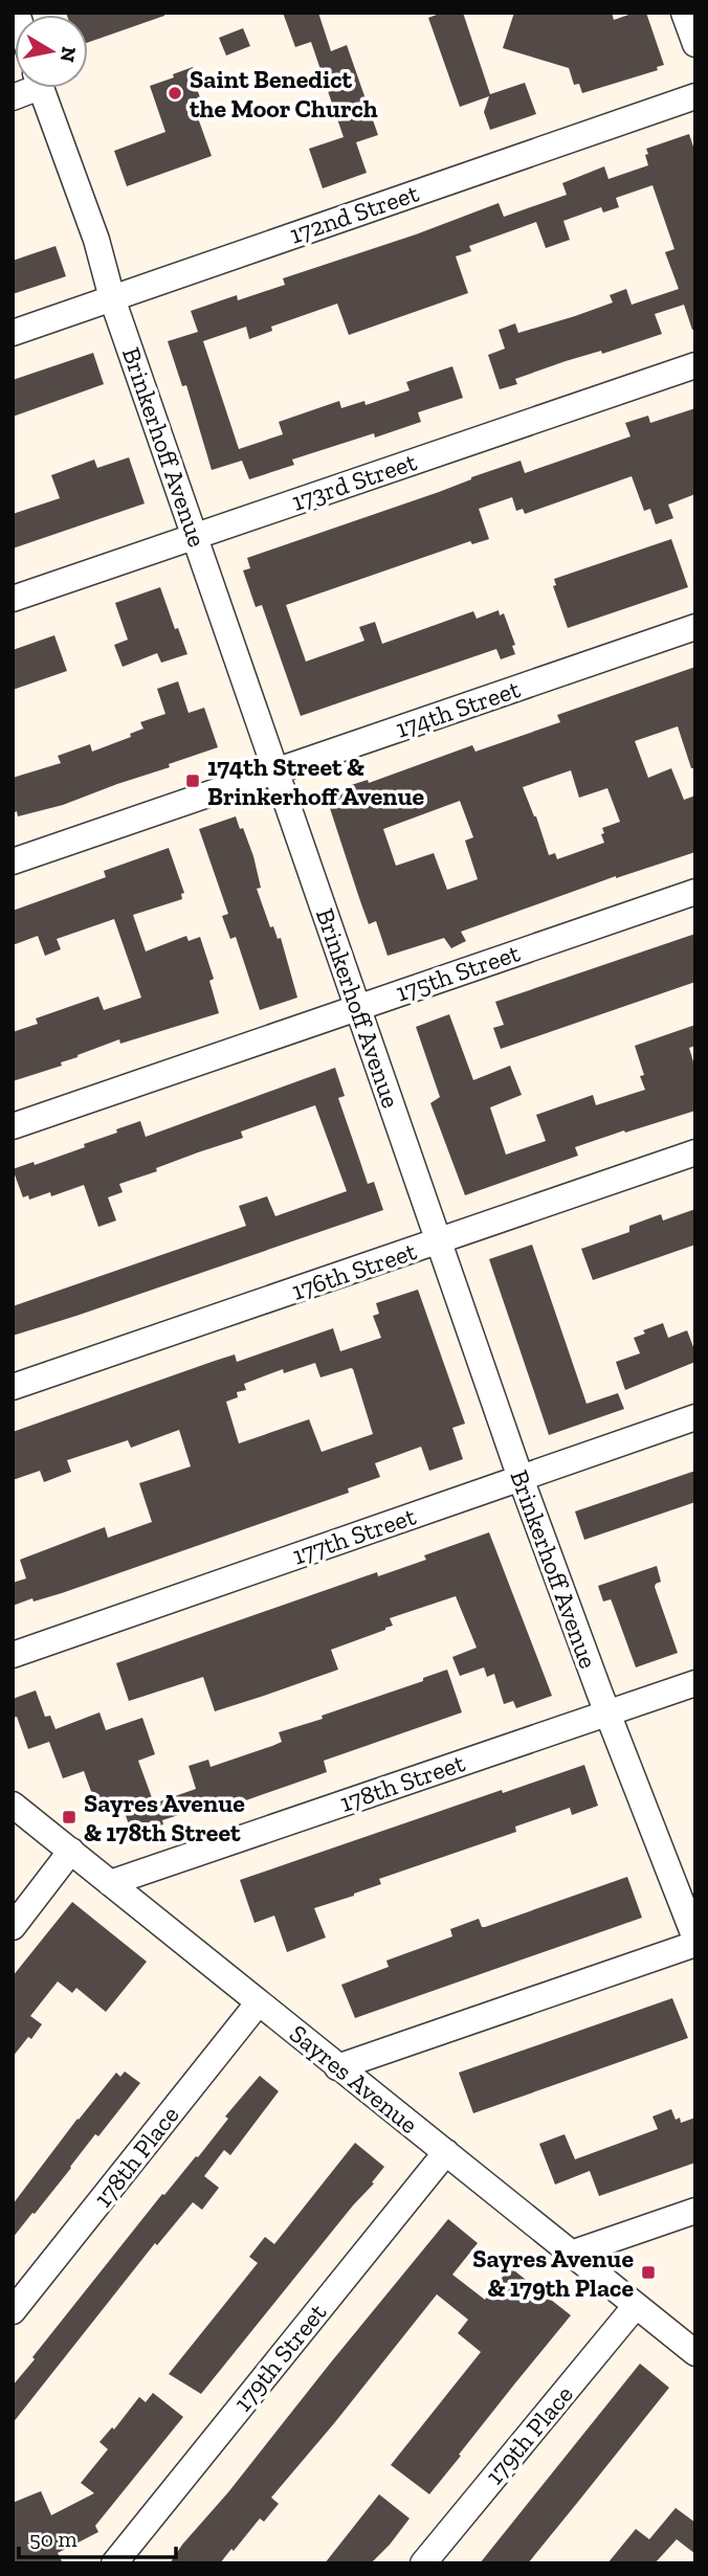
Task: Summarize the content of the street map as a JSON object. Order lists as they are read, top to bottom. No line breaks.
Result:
{"streets":{"street":["172nd Street","Brinkerhoff Avenue","173rd Street","174th Street","175th Street","176th Street","177th Street","178th Street","Sayres Avenue","178th Place","179th Street","179th Place"]},"crossings":[["172nd Street","Brinkerhoff Avenue"],["Brinkerhoff Avenue","173rd Street"],["Brinkerhoff Avenue","174th Street"],["Brinkerhoff Avenue","175th Street"],["Brinkerhoff Avenue","176th Street"],["Brinkerhoff Avenue","177th Street"],["Brinkerhoff Avenue","178th Street"],["178th Street","Sayres Avenue"],["Sayres Avenue","178th Place"],["Sayres Avenue","179th Street"],["Sayres Avenue","179th Place"]],"places":{"other":["Saint Benedict the Moor Church"],"transit":["174th Street & Brinkerhoff Avenue","Sayres Avenue & 178th Street","Sayres Avenue & 179th Place"]},"scale_bar":"50 m","north":"right"}
